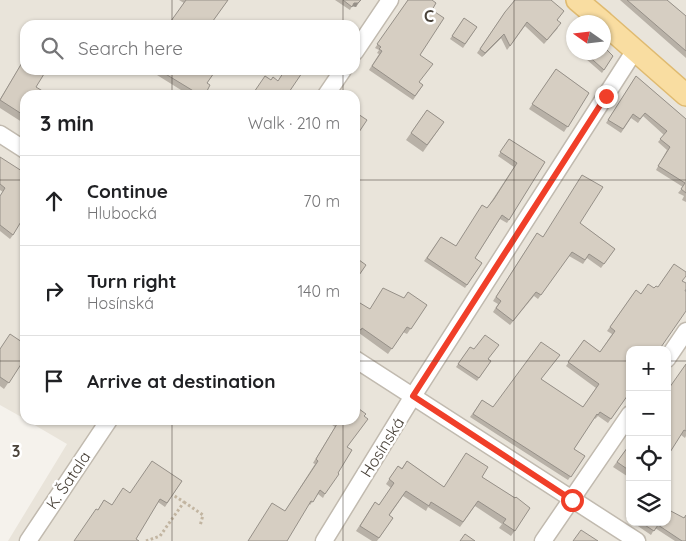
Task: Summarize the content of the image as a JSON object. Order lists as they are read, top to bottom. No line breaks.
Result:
{"streets":{"street":["Hosínská","K. Šatala"]},"north":"left","page":{"search":"Search here","heading":["3 min","Walk · 210 m"],"list":[["Continue","Hlubocká","70 m"],["Turn right","Hosínská","140 m"],"Arrive at destination"],"map_buttons":["+","−"]},"grid":{"columns":["C"],"rows":["3"]}}
